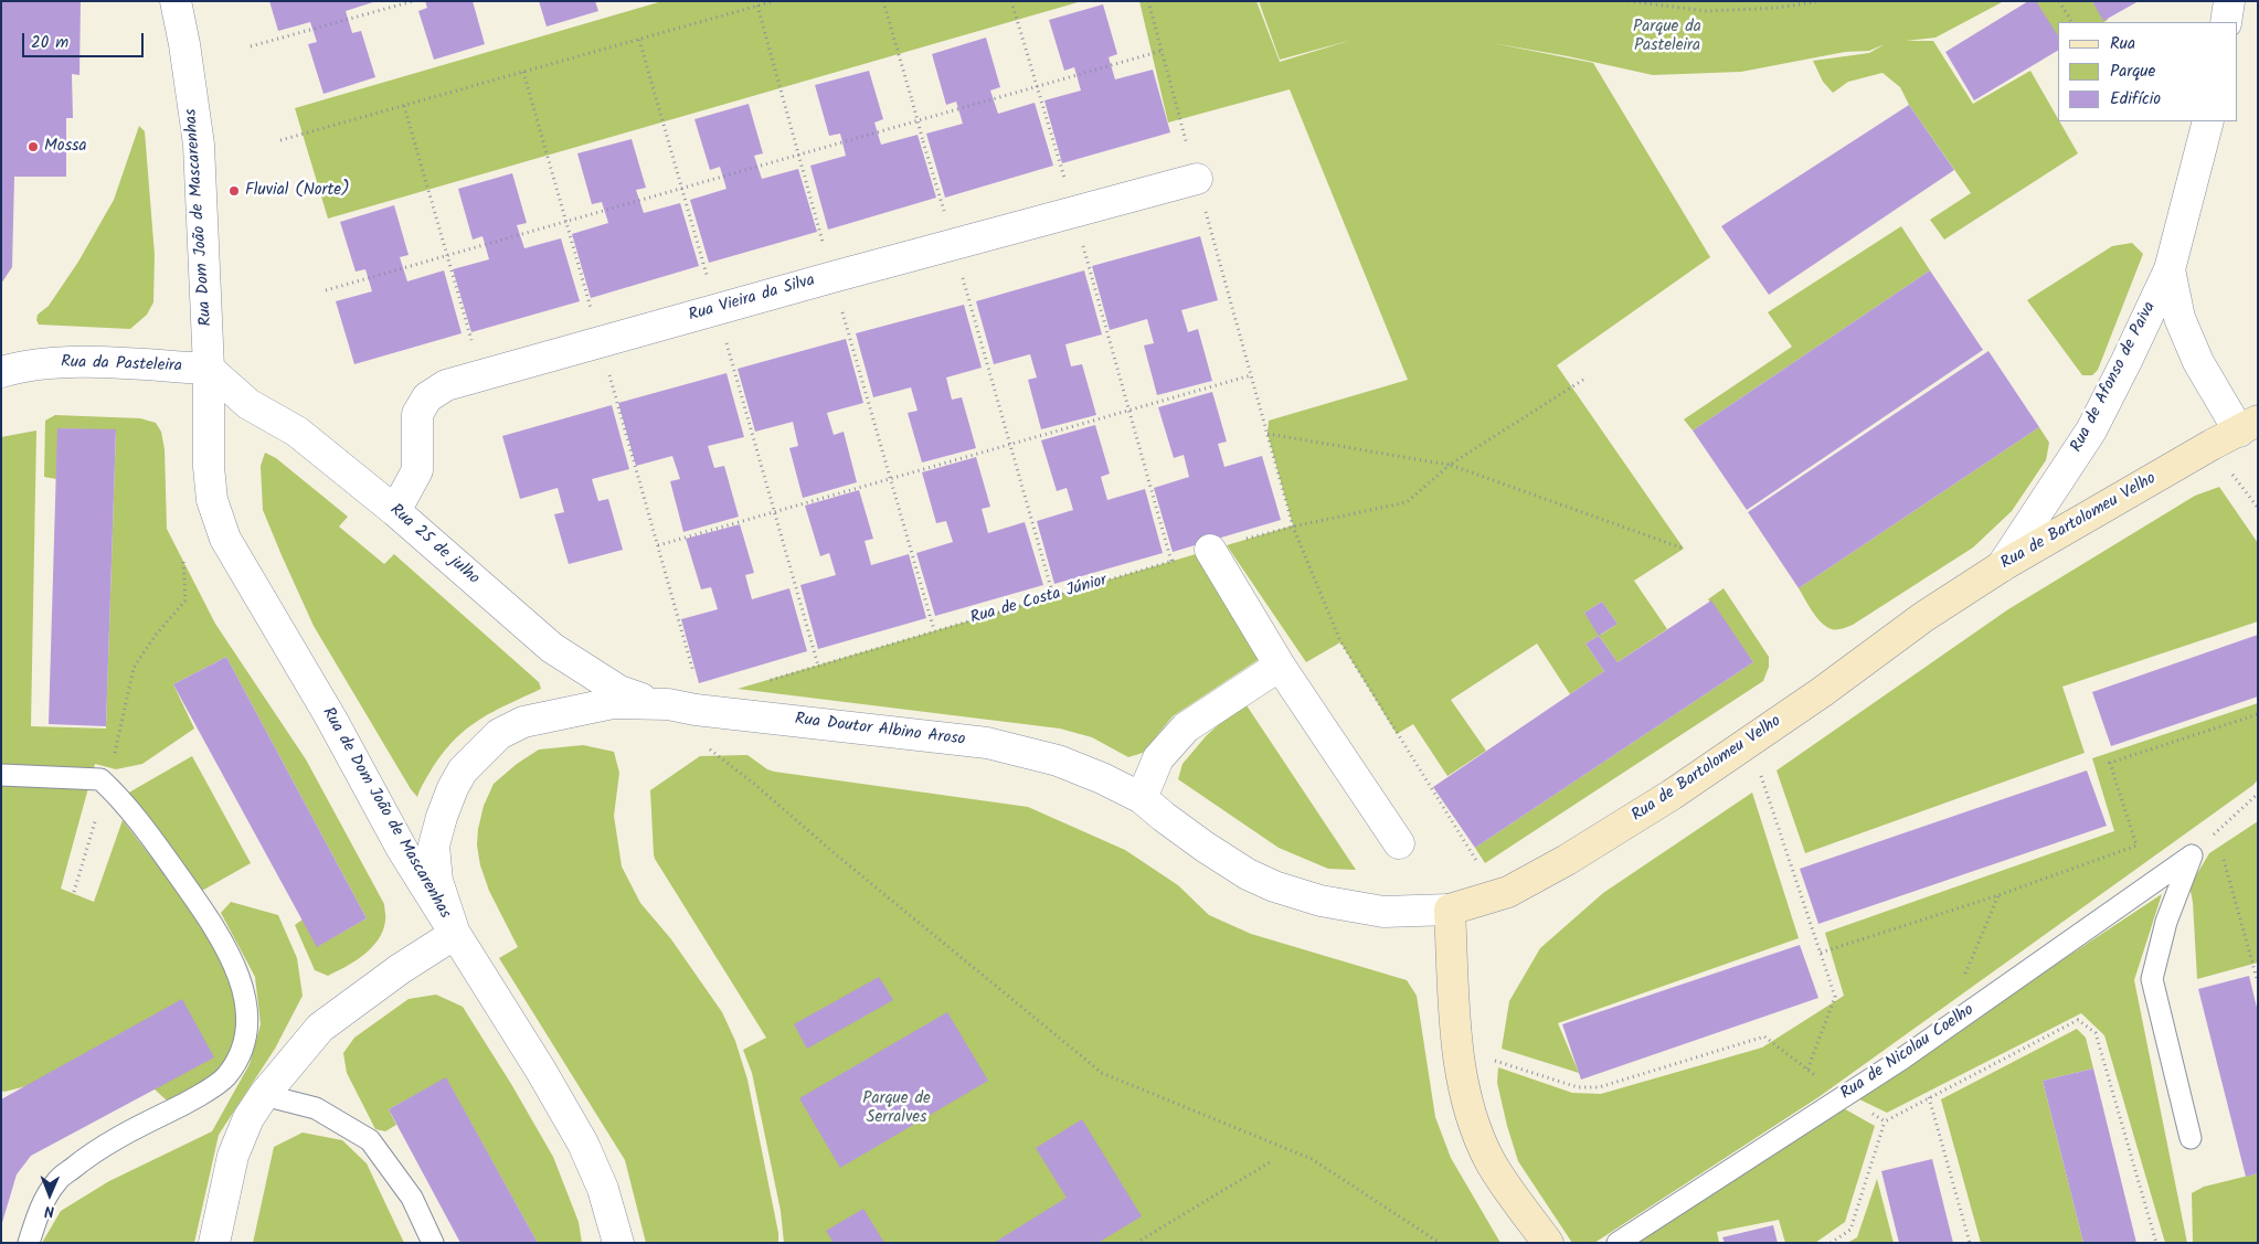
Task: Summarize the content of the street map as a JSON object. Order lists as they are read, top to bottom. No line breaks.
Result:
{"streets":{"street":["Rua Dom João de Mascarenhas","Rua Vieira da Silva","Rua da Pasteleira","Rua de Afonso de Paiva","Rua de Bartolomeu Velho","Rua 25 de julho","Rua Doutor Albino Aroso","Rua de Dom João de Mascarenhas"],"lane":["Rua de Nicolau Coelho"],"path":["Rua de Costa Júnior"]},"crossings":[["Rua Dom João de Mascarenhas","Rua da Pasteleira"],["Rua Dom João de Mascarenhas","Rua 25 de julho"],["Rua Dom João de Mascarenhas","Rua de Dom João de Mascarenhas"],["Rua Vieira da Silva","Rua 25 de julho"],["Rua da Pasteleira","Rua 25 de julho"],["Rua da Pasteleira","Rua de Dom João de Mascarenhas"],["Rua de Afonso de Paiva","Rua de Bartolomeu Velho"],["Rua de Bartolomeu Velho","Rua Doutor Albino Aroso"],["Rua 25 de julho","Rua Doutor Albino Aroso"],["Rua 25 de julho","Rua de Dom João de Mascarenhas"],["Rua Doutor Albino Aroso","Rua de Dom João de Mascarenhas"]],"parks":["Parque da Pasteleira","Parque de Serralves"],"places":["Mossa","Fluvial (Norte)"],"legend":["Rua","Parque","Edifício"],"scale_bar":"20 m","north":"bottom"}
